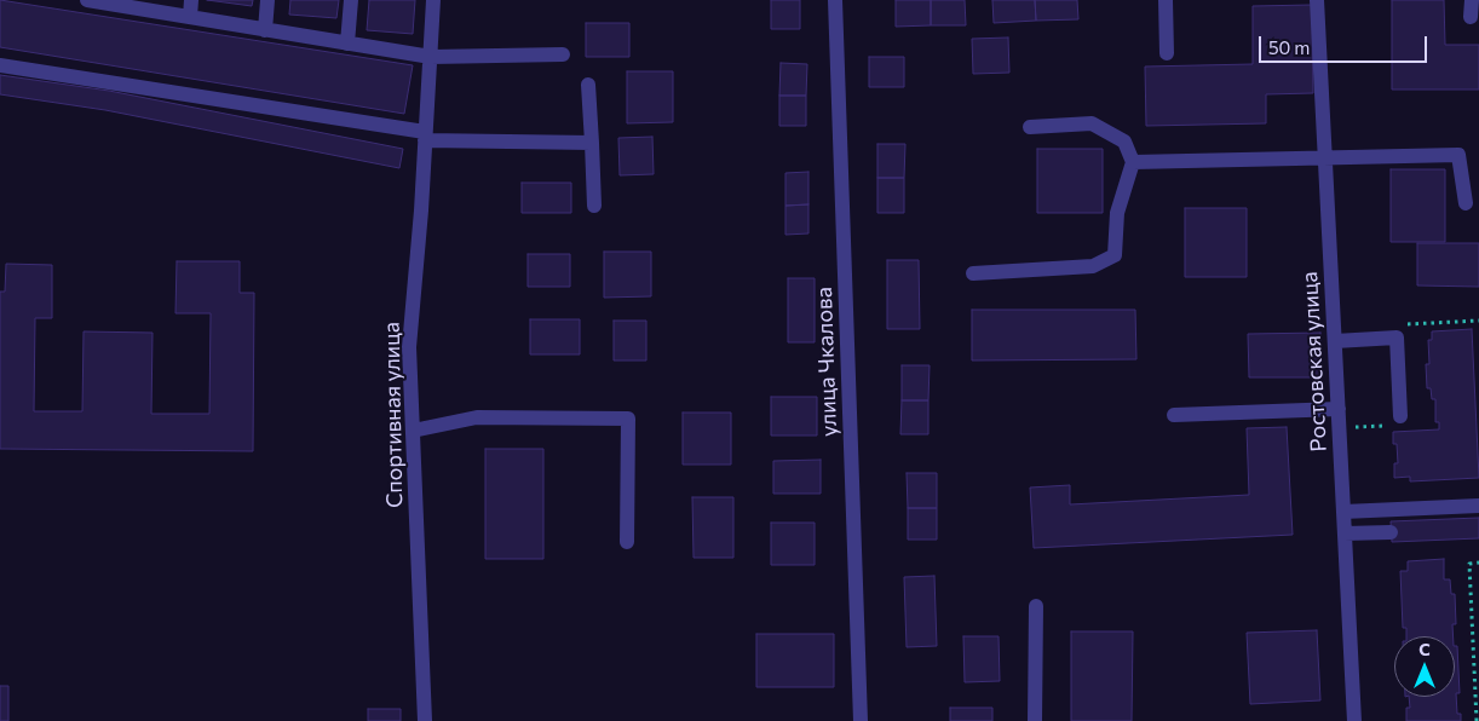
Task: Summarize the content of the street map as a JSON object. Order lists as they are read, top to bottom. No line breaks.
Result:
{"streets":{"street":["улица Чкалова","Ростовская улица","Спортивная улица"]},"scale_bar":"50 m","north":"top"}
